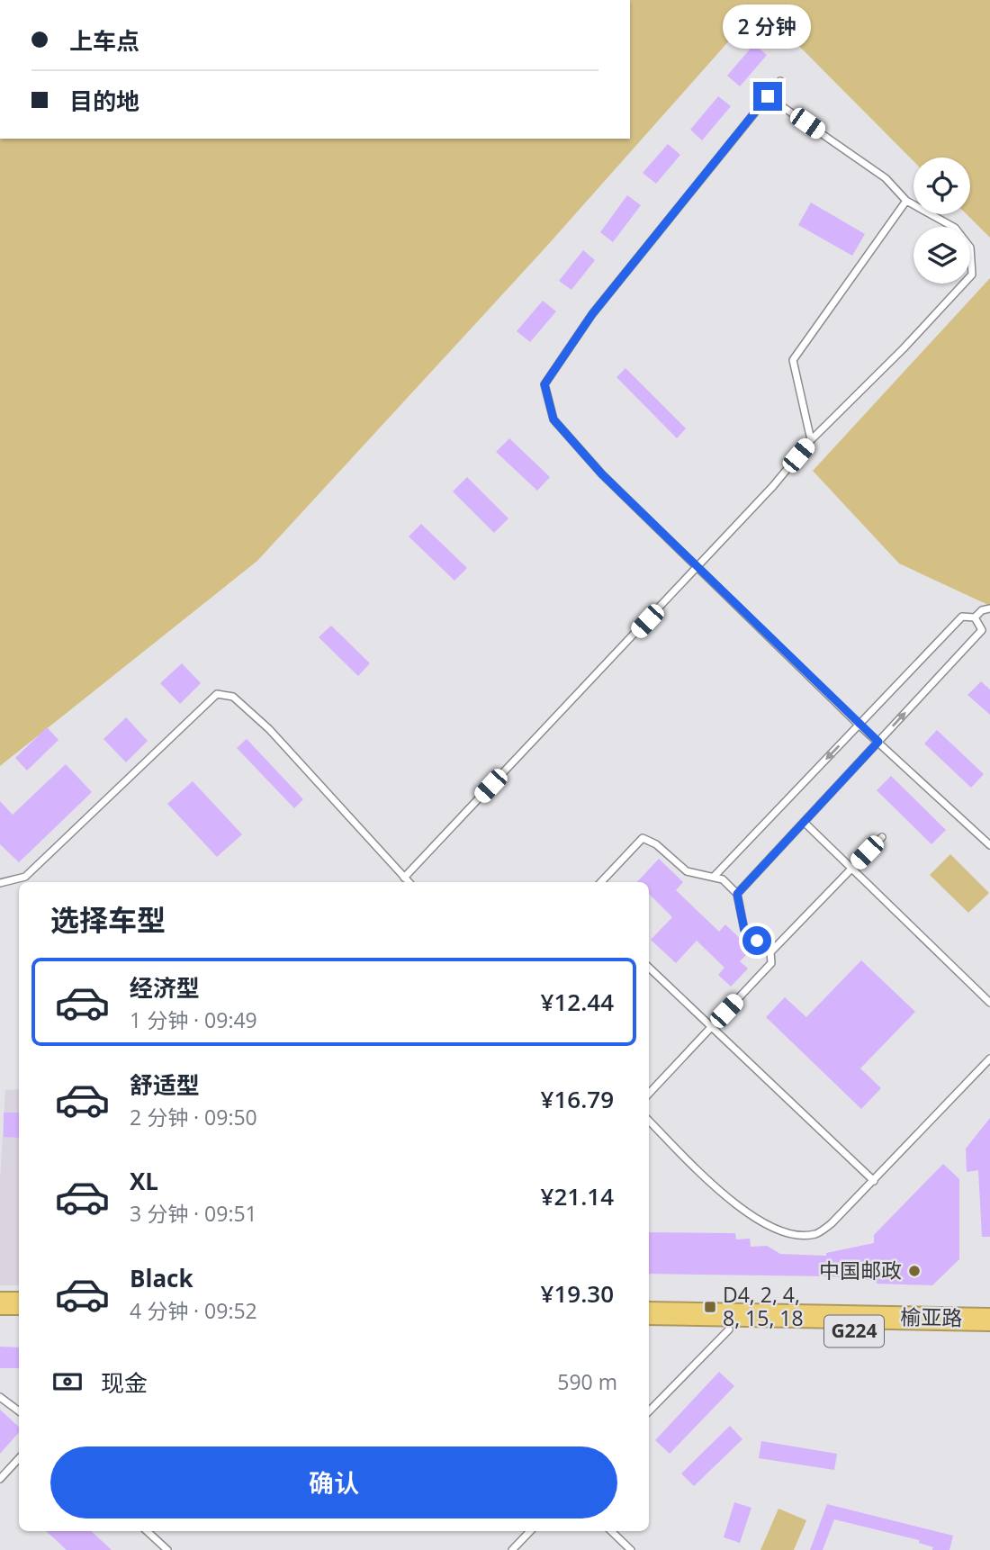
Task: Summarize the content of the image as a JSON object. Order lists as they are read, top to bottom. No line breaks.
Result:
{"streets":{"highway":["榆亚路","G224"]},"places":{"other":["中国邮政"],"transit":["D4, 2, 4, 8, 15, 18"]},"page":{"banner":["上车点","目的地"],"bubble":"2 分钟","heading":"选择车型","list":[{"name":"经济型","note":"1 分钟 · 09:49","value":"¥12.44"},{"name":"舒适型","note":"2 分钟 · 09:50","value":"¥16.79"},{"name":"XL","note":"3 分钟 · 09:51","value":"¥21.14"},{"name":"Black","note":"4 分钟 · 09:52","value":"¥19.30"}],"pay":["现金","590 m"],"buttons":"确认"}}
